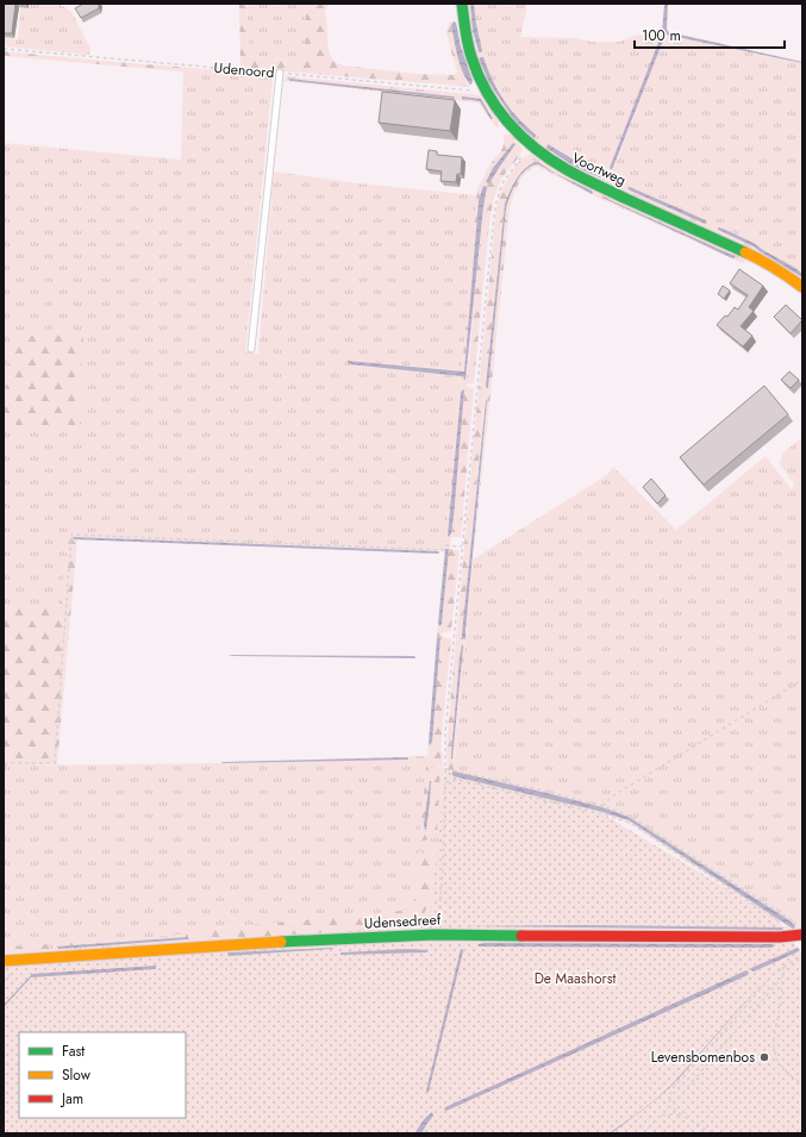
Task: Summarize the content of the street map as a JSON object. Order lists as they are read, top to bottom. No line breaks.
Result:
{"streets":{"street":["Voortweg","Udensedreef"],"path":["Udenoord"]},"crossings":[["Udenoord","Voortweg"]],"parks":["De Maashorst"],"places":["Levensbomenbos"],"legend":["Fast","Slow","Jam"],"scale_bar":"100 m"}
